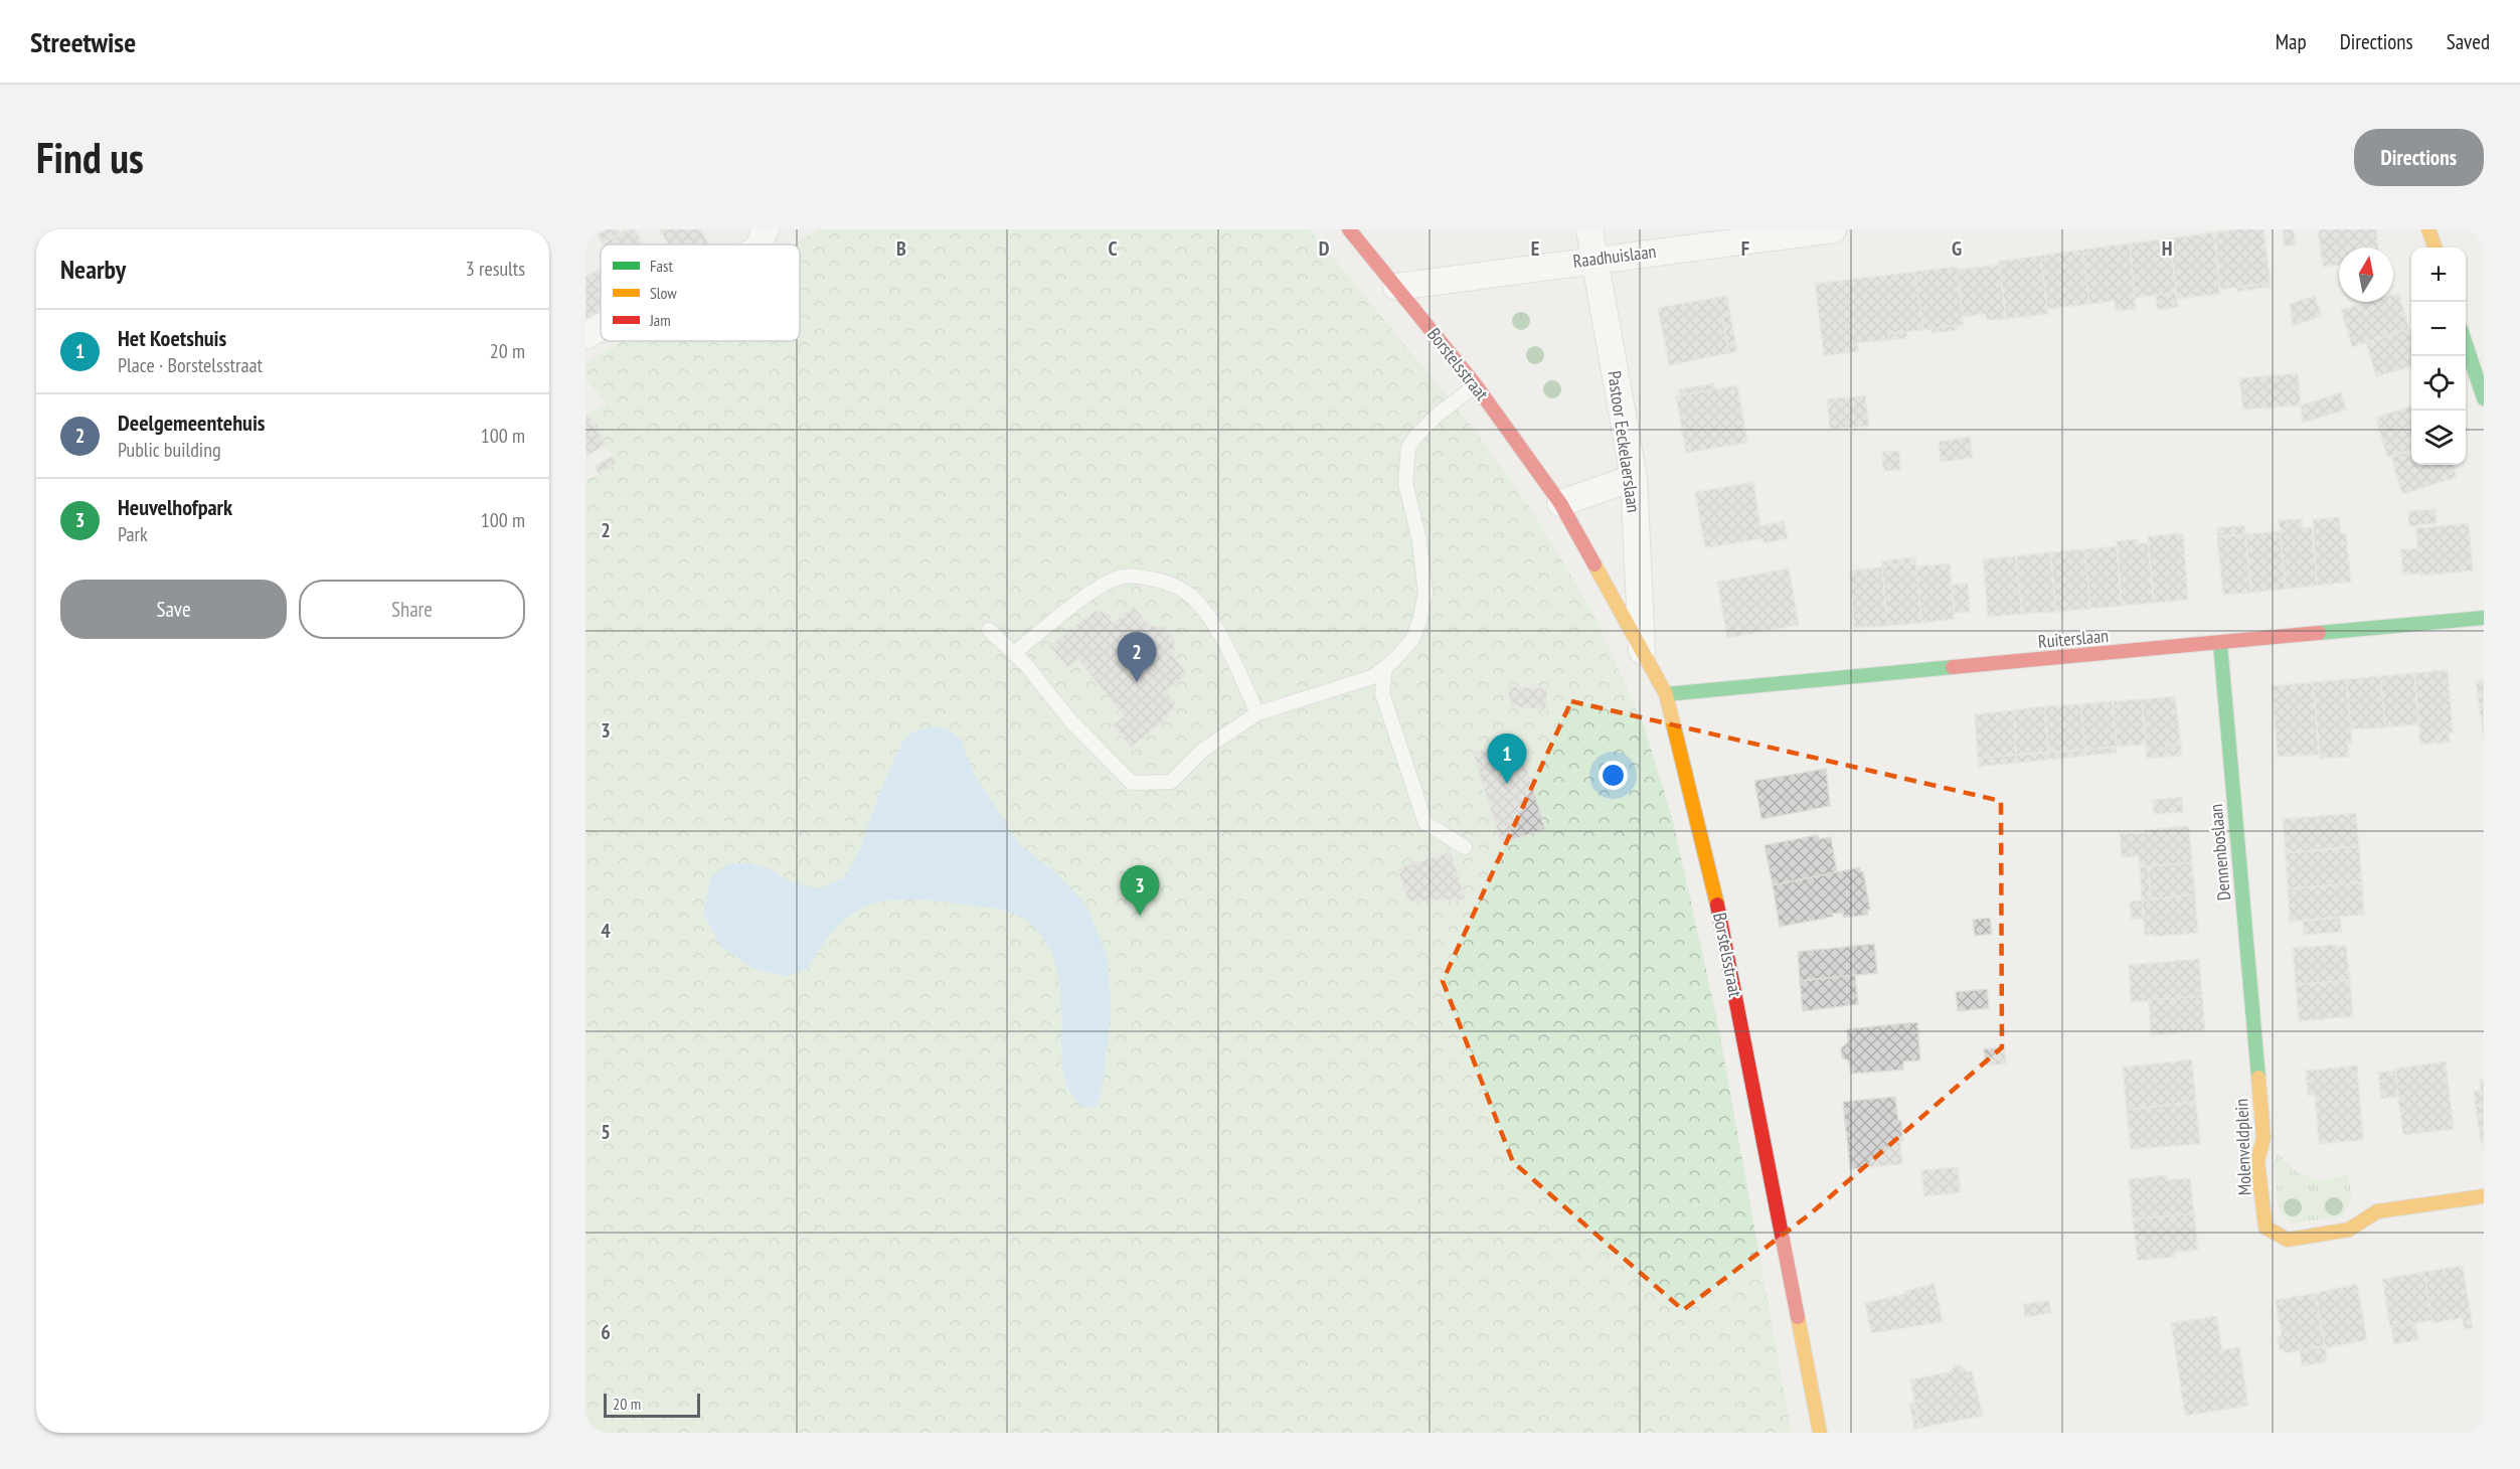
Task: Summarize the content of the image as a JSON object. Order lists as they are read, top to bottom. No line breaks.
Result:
{"streets":{"street":["Raadhuislaan","Borstelsstraat","Pastoor Eeckelaerslaan","Ruiterslaan","Dennenboslaan","Molenveldplein"]},"crossings":[["Raadhuislaan","Borstelsstraat"],["Raadhuislaan","Pastoor Eeckelaerslaan"],["Borstelsstraat","Pastoor Eeckelaerslaan"],["Borstelsstraat","Ruiterslaan"],["Ruiterslaan","Dennenboslaan"],["Dennenboslaan","Molenveldplein"]],"legend":["Fast","Slow","Jam"],"scale_bar":"20 m","north":"top","page":{"header":"Streetwise","nav":["Map","Directions","Saved"],"buttons":["Directions",["Save","Share"]],"title":"Find us","heading":["Nearby","3 results"],"map_buttons":["+","−"],"list":[{"mark":"1","name":"Het Koetshuis","note":"Place · Borstelsstraat","value":"20 m"},{"mark":"2","name":"Deelgemeentehuis","note":"Public building","value":"100 m"},{"mark":"3","name":"Heuvelhofpark","note":"Park","value":"100 m"}],"pins":["2","1","3"],"scale":"20 m"},"grid":{"columns":["B","C","D","E","F","G","H"],"rows":["2","3","4","5","6"]}}
